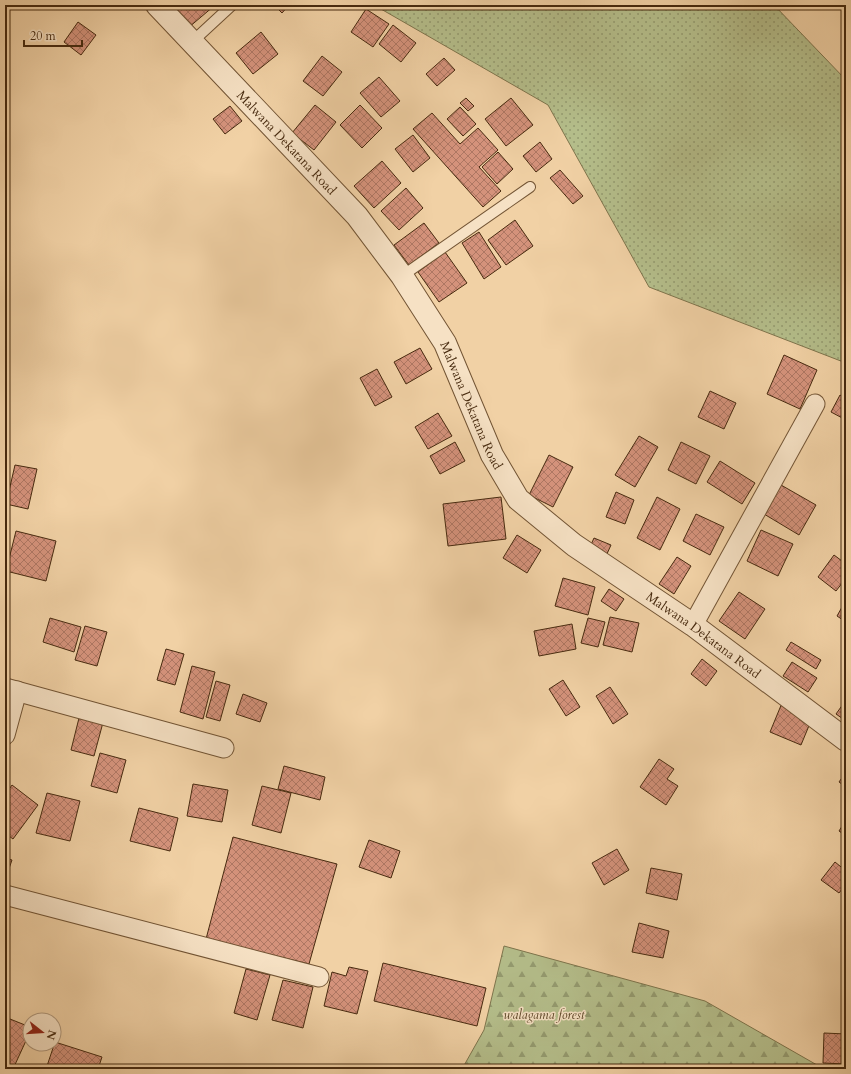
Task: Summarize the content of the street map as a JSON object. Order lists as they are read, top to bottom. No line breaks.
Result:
{"streets":{"street":["Malwana Dekatana Road"]},"parks":["walagama forest"],"scale_bar":"20 m","north":"right"}
